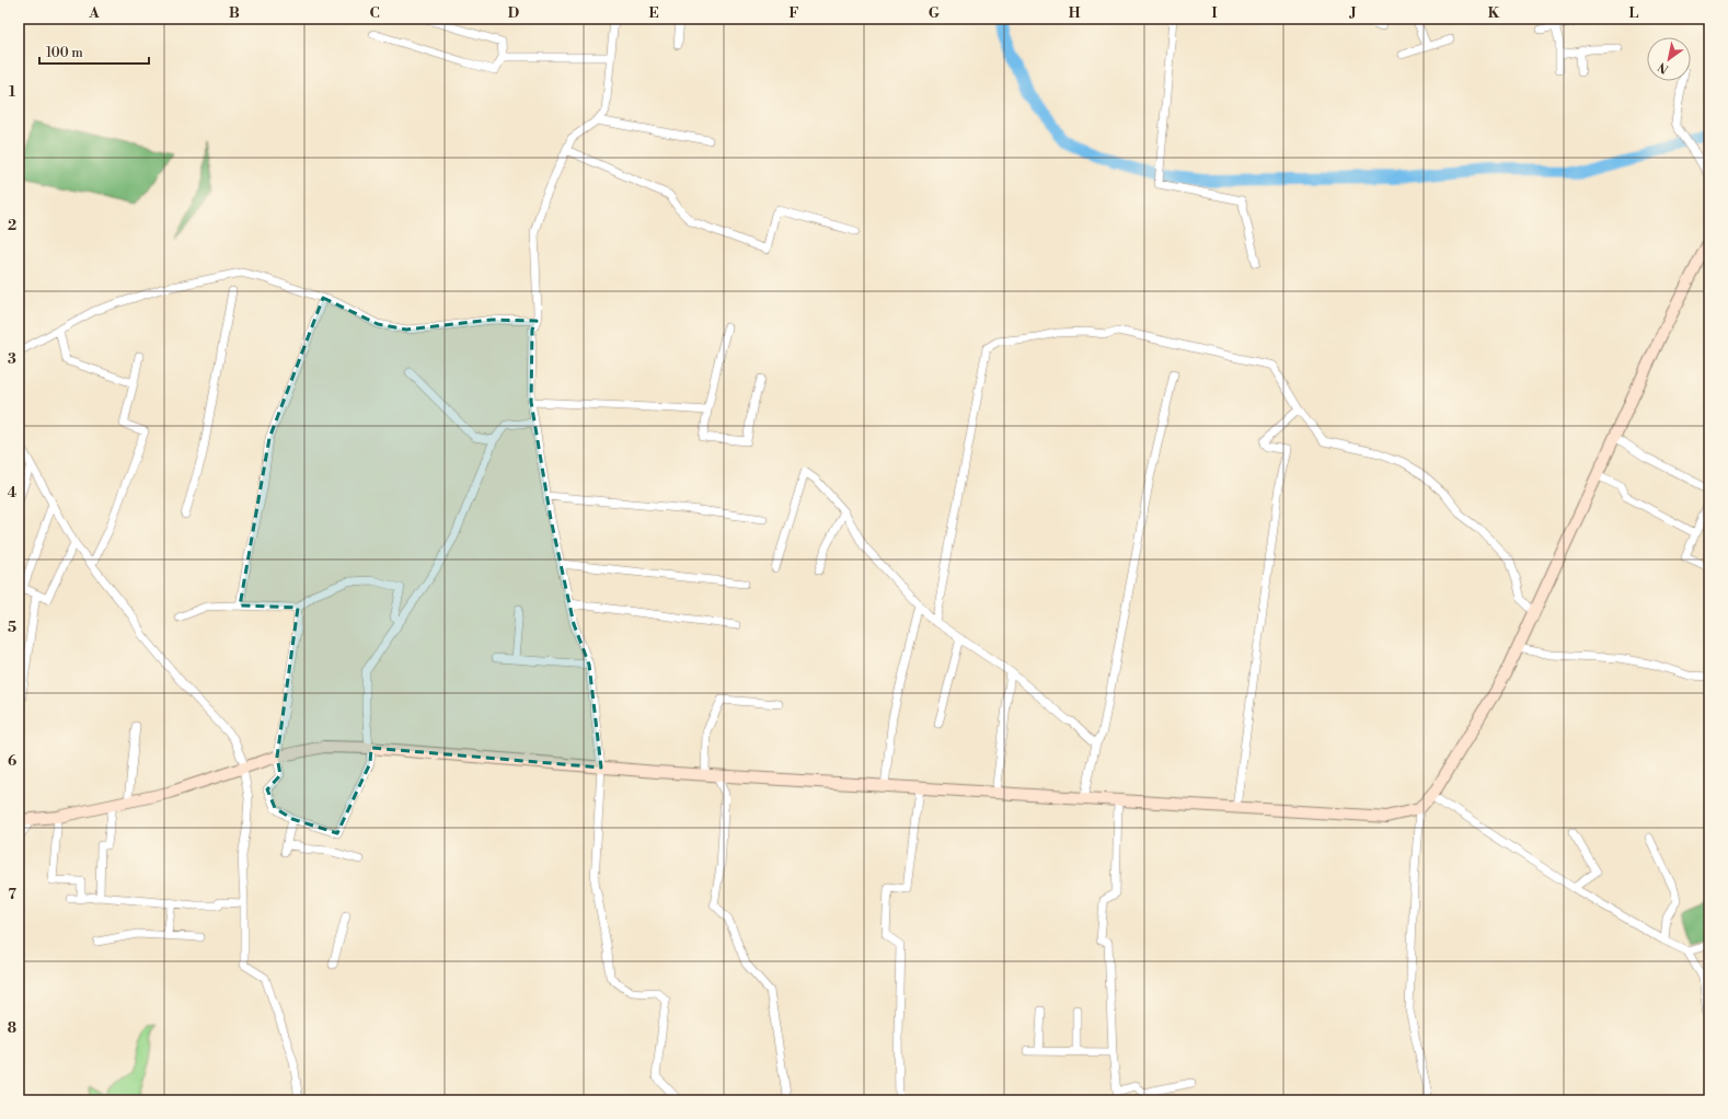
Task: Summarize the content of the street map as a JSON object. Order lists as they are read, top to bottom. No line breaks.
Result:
{"scale_bar":"100 m","north":"bottom left","grid":{"columns":["A","B","C","D","E","F","G","H","I","J","K","L"],"rows":["1","2","3","4","5","6","7","8"]}}
